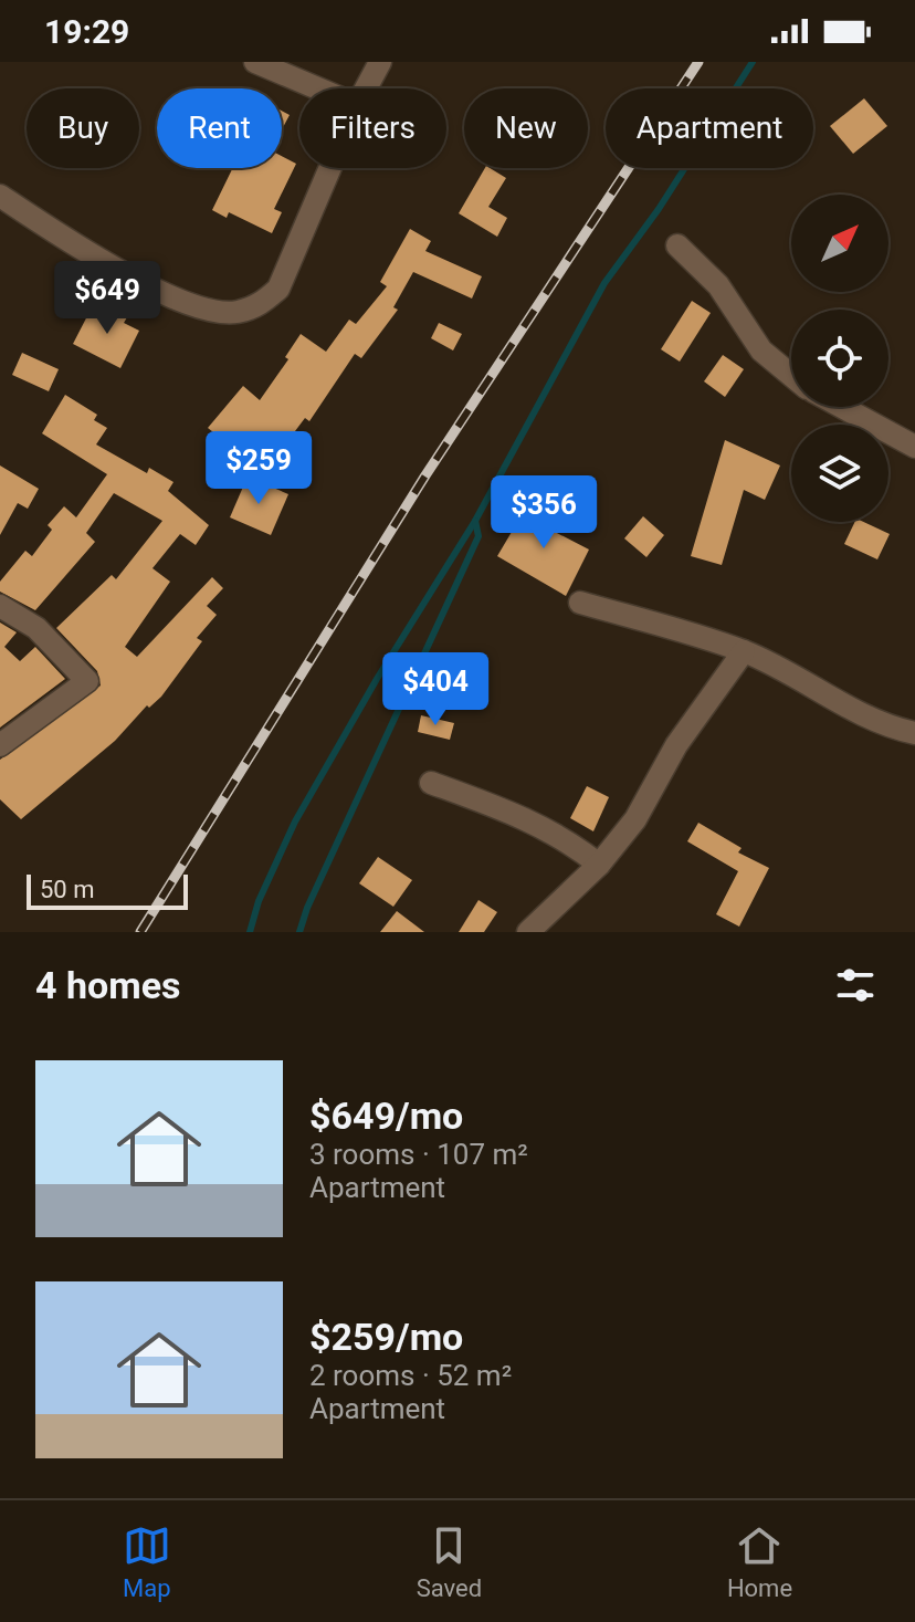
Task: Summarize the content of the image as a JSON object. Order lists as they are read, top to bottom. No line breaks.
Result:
{"scale_bar":"50 m","north":"top right","page":{"status":"19:29","chip":["Buy","Rent","Filters","New","Apartment"],"price":["$649","$259","$356","$404"],"scale":"50 m","heading":"4 homes","list":[{"name":"$649/mo","note":"3 rooms · 107 m² · Apartment"},{"name":"$259/mo","note":"2 rooms · 52 m² · Apartment"}],"tabs":["Map","Saved","Home"]}}
